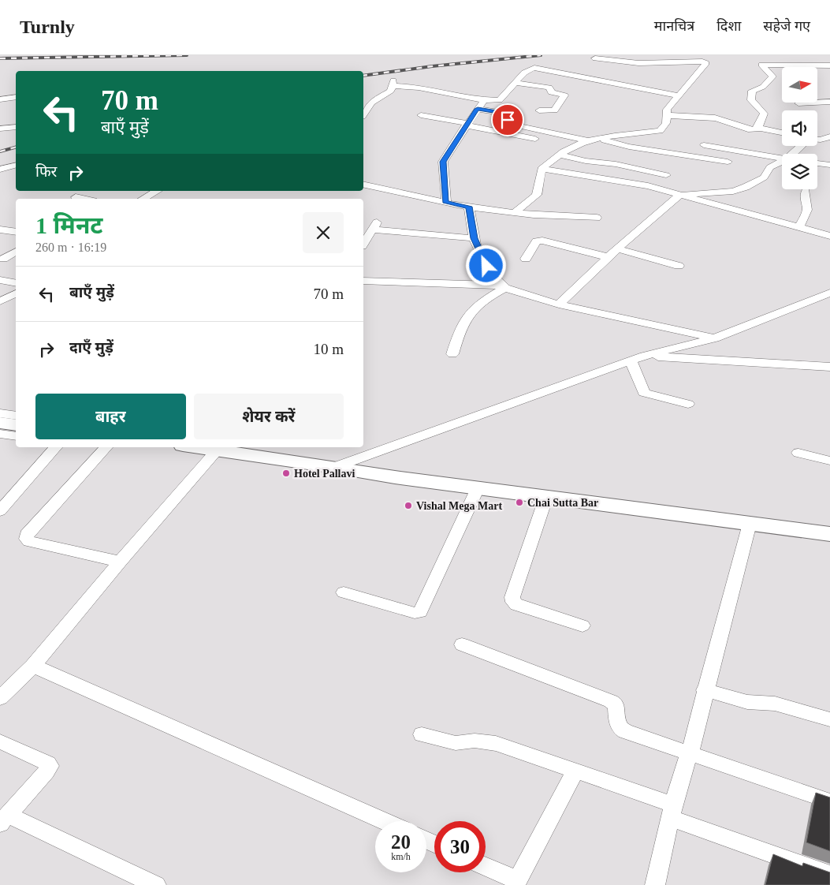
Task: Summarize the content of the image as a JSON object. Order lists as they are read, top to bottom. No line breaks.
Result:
{"places":["Hotel Pallavi","Chai Sutta Bar","Vishal Mega Mart"],"north":"right","page":{"header":"Turnly","nav":["मानचित्र","दिशा","सहेजे गए"],"turn":["70 m","बाएँ मुड़ें"],"then":"फिर","heading":["1 मिनट","260 m · 16:19"],"list":[{"name":"बाएँ मुड़ें","value":"70 m"},{"name":"दाएँ मुड़ें","value":"10 m"}],"buttons":["बाहर","शेयर करें"],"speed":"20 km/h","limit":"30"}}
